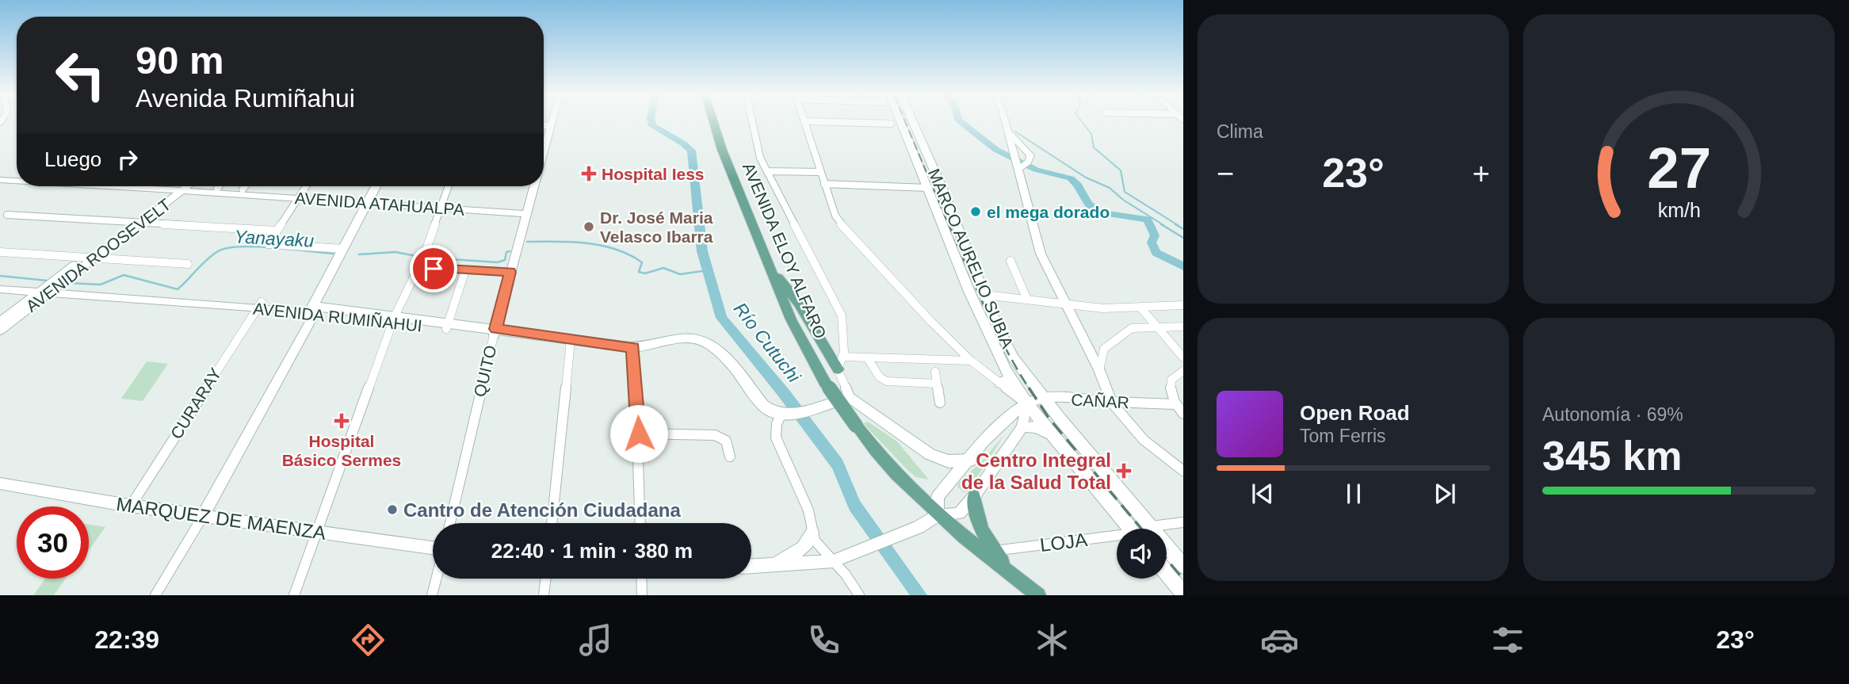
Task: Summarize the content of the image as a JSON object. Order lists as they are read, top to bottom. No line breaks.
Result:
{"streets":{"main road":["AVENIDA ELOY ALFARO","MARCO AURELIO SUBIA","AVENIDA RUMIÑAHUI"],"street":["AVENIDA ATAHUALPA","AVENIDA ROOSEVELT","QUITO","CAÑAR","CURARAY","MARQUEZ DE MAENZA","LOJA"]},"crossings":[["AVENIDA ATAHUALPA","AVENIDA ROOSEVELT"],["AVENIDA ATAHUALPA","QUITO"],["AVENIDA ELOY ALFARO","CAÑAR"],["AVENIDA ROOSEVELT","AVENIDA RUMIÑAHUI"],["MARCO AURELIO SUBIA","CAÑAR"],["AVENIDA RUMIÑAHUI","QUITO"],["AVENIDA RUMIÑAHUI","CURARAY"],["CURARAY","MARQUEZ DE MAENZA"]],"water":["Yanayaku","Río Cutuchi"],"places":{"health":["Hospital Iess","Hospital Básico Sermes","Centro Integral de la Salud Total"],"other":["el mega dorado","Dr. José Maria Velasco Ibarra","Cantro de Atención Ciudadana"]},"page":{"tile":["Clima",["Autonomía · 69%","345 km"]],"turn":["90 m","Avenida Rumiñahui"],"then":"Luego","heat":["−","23°","+"],"song":["Open Road","Tom Ferris"],"limit":"30","trip":"22:40 · 1 min · 380 m","tabs":["22:39","23°"],"gauge":["27","km/h"]}}
